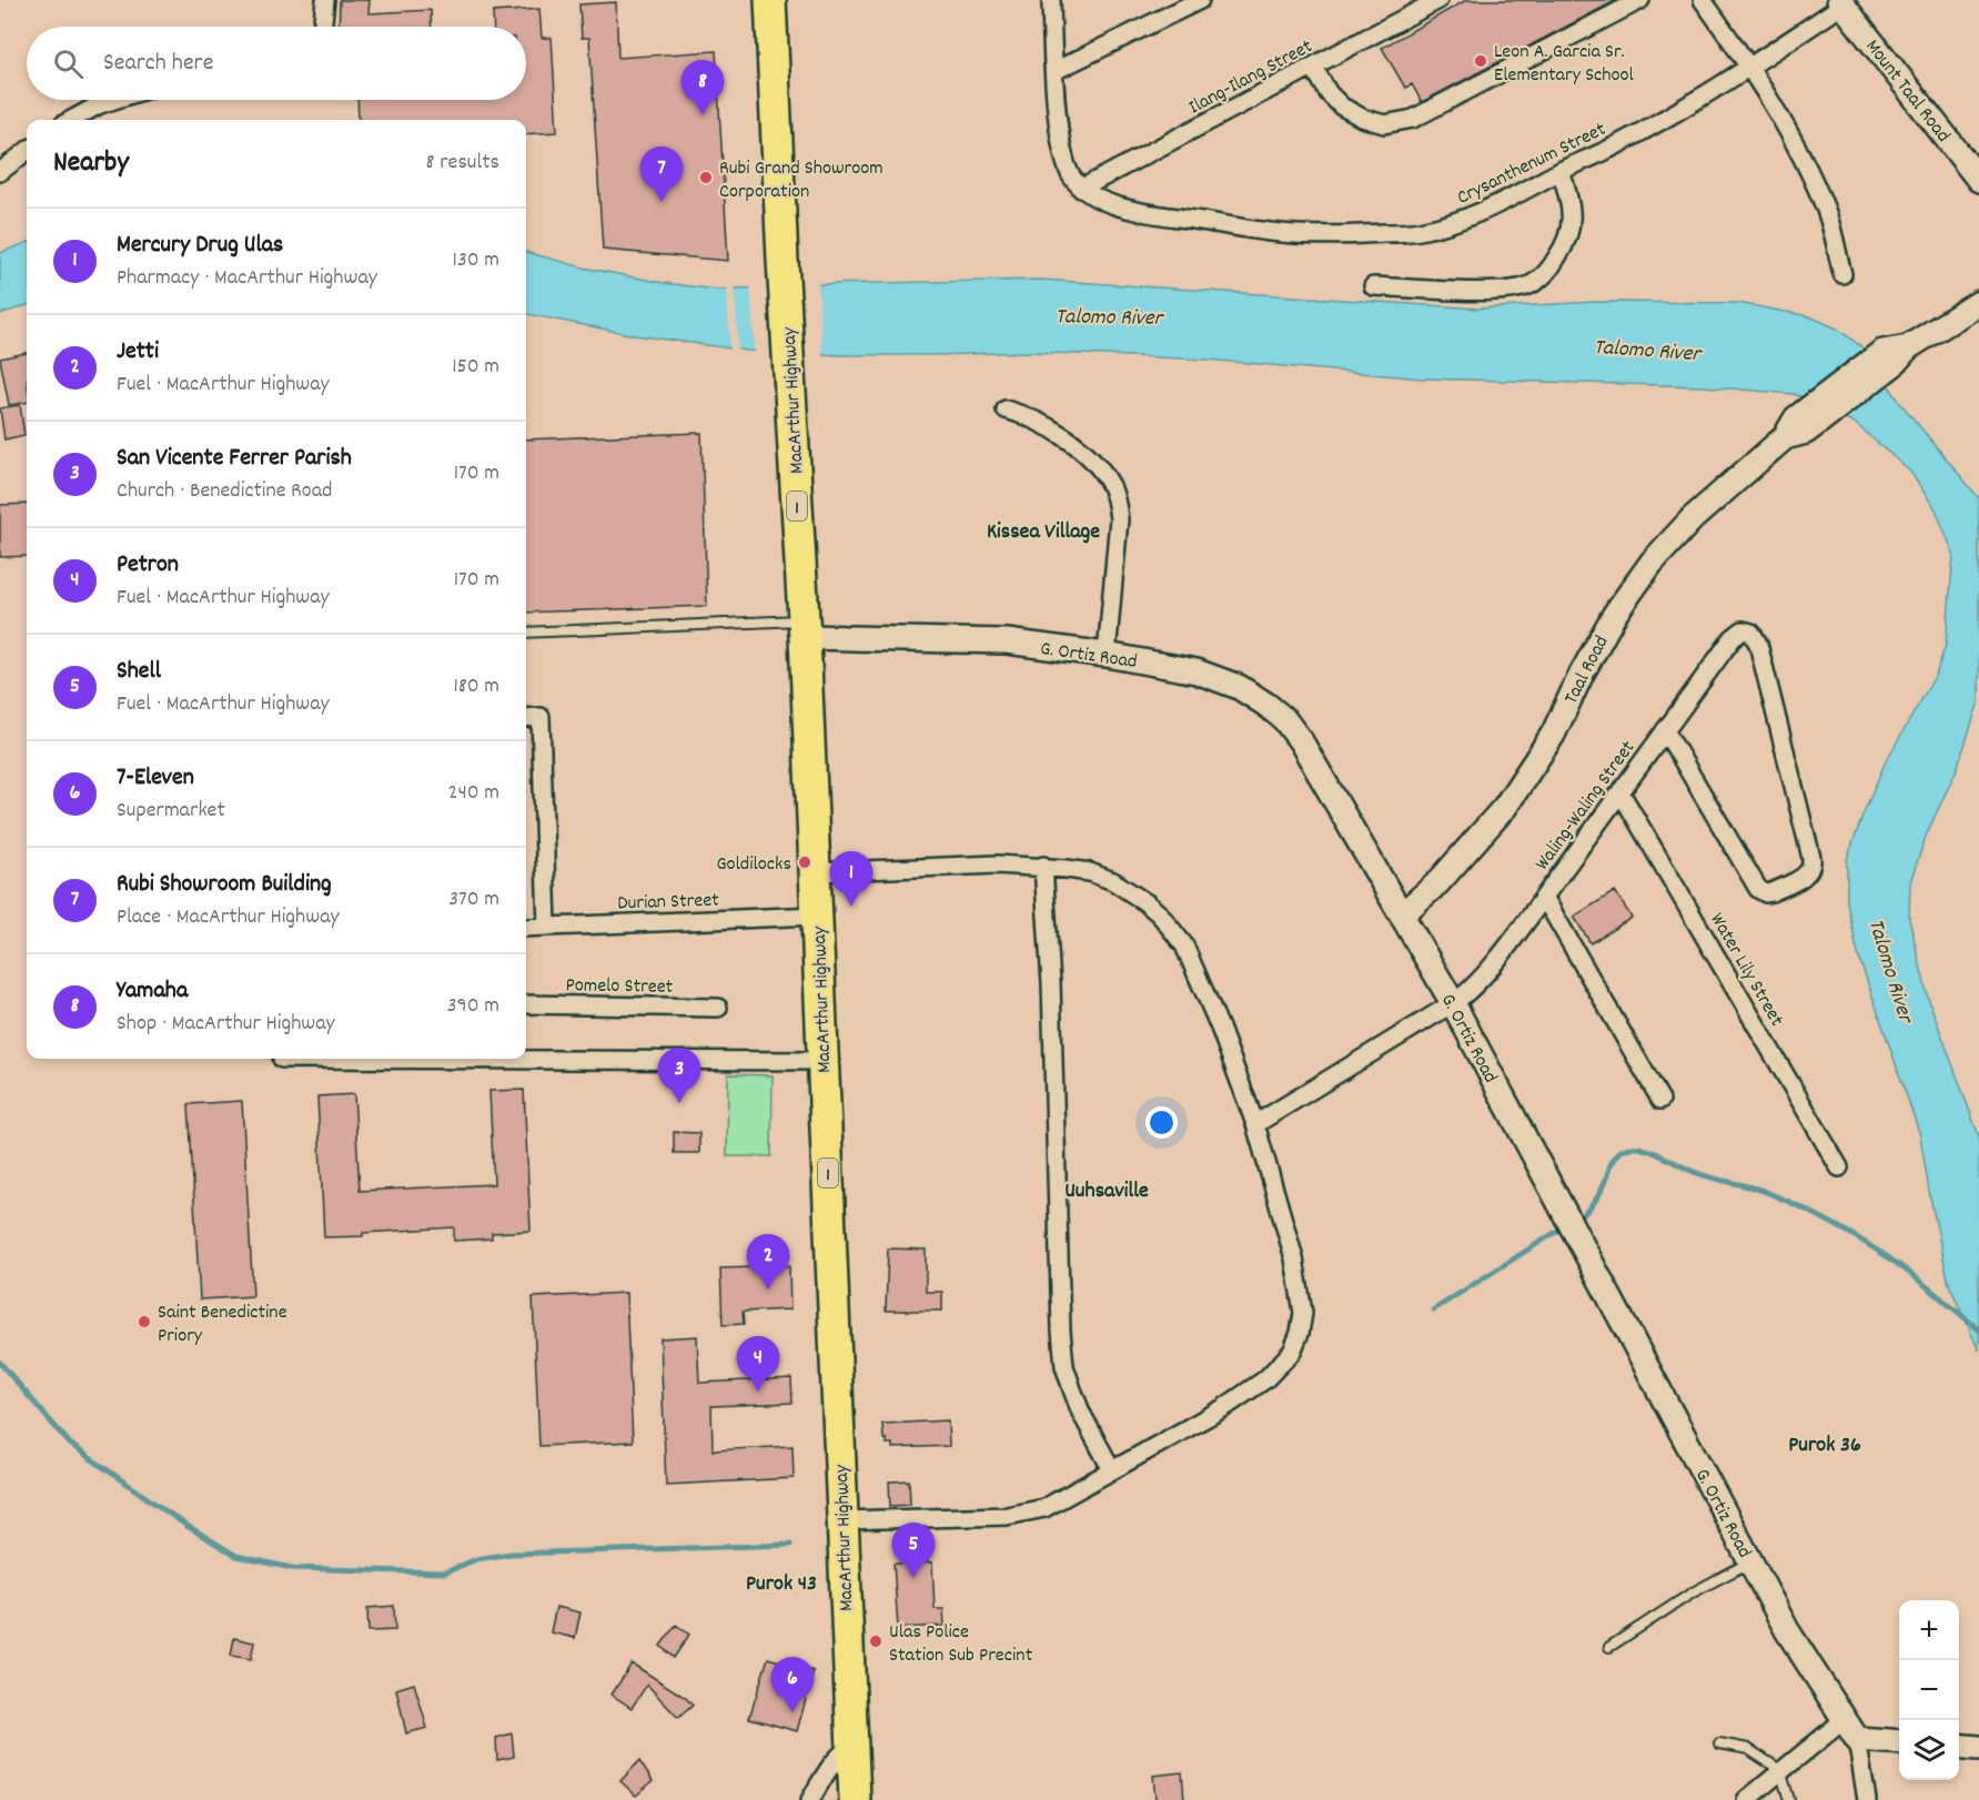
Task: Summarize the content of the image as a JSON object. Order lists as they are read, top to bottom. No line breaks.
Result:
{"streets":{"highway":["MacArthur Highway","1"],"street":["Ilang-Ilang Street","Mount Taal Road","Crysanthenum Street","G. Ortiz Road","Taal Road","Waling-Waling Street","Durian Street","Water Lily Street","Pomelo Street"]},"crossings":[["Ilang-Ilang Street","Crysanthenum Street"],["Mount Taal Road","Crysanthenum Street"],["MacArthur Highway","G. Ortiz Road"],["MacArthur Highway","Durian Street"],["G. Ortiz Road","Taal Road"],["G. Ortiz Road","Waling-Waling Street"],["Waling-Waling Street","Water Lily Street"]],"districts":["Kissea Village","Uuhsaville","Purok 36","Purok 43"],"water":["Talomo River"],"places":["Leon A. Garcia Sr. Elementary School","Rubi Grand Showroom Corporation","Goldilocks","Saint Benedictine Priory","Ulas Police Station Sub Precint"],"page":{"search":"Search here","pins":["8","7","1","3","2","4","5","6"],"heading":["Nearby","8 results"],"list":[{"mark":"1","name":"Mercury Drug Ulas","note":"Pharmacy · MacArthur Highway","value":"130 m"},{"mark":"2","name":"Jetti","note":"Fuel · MacArthur Highway","value":"150 m"},{"mark":"3","name":"San Vicente Ferrer Parish","note":"Church · Benedictine Road","value":"170 m"},{"mark":"4","name":"Petron","note":"Fuel · MacArthur Highway","value":"170 m"},{"mark":"5","name":"Shell","note":"Fuel · MacArthur Highway","value":"180 m"},{"mark":"6","name":"7-Eleven","note":"Supermarket","value":"240 m"},{"mark":"7","name":"Rubi Showroom Building","note":"Place · MacArthur Highway","value":"370 m"},{"mark":"8","name":"Yamaha","note":"Shop · MacArthur Highway","value":"390 m"}],"map_buttons":["+","−"]}}
